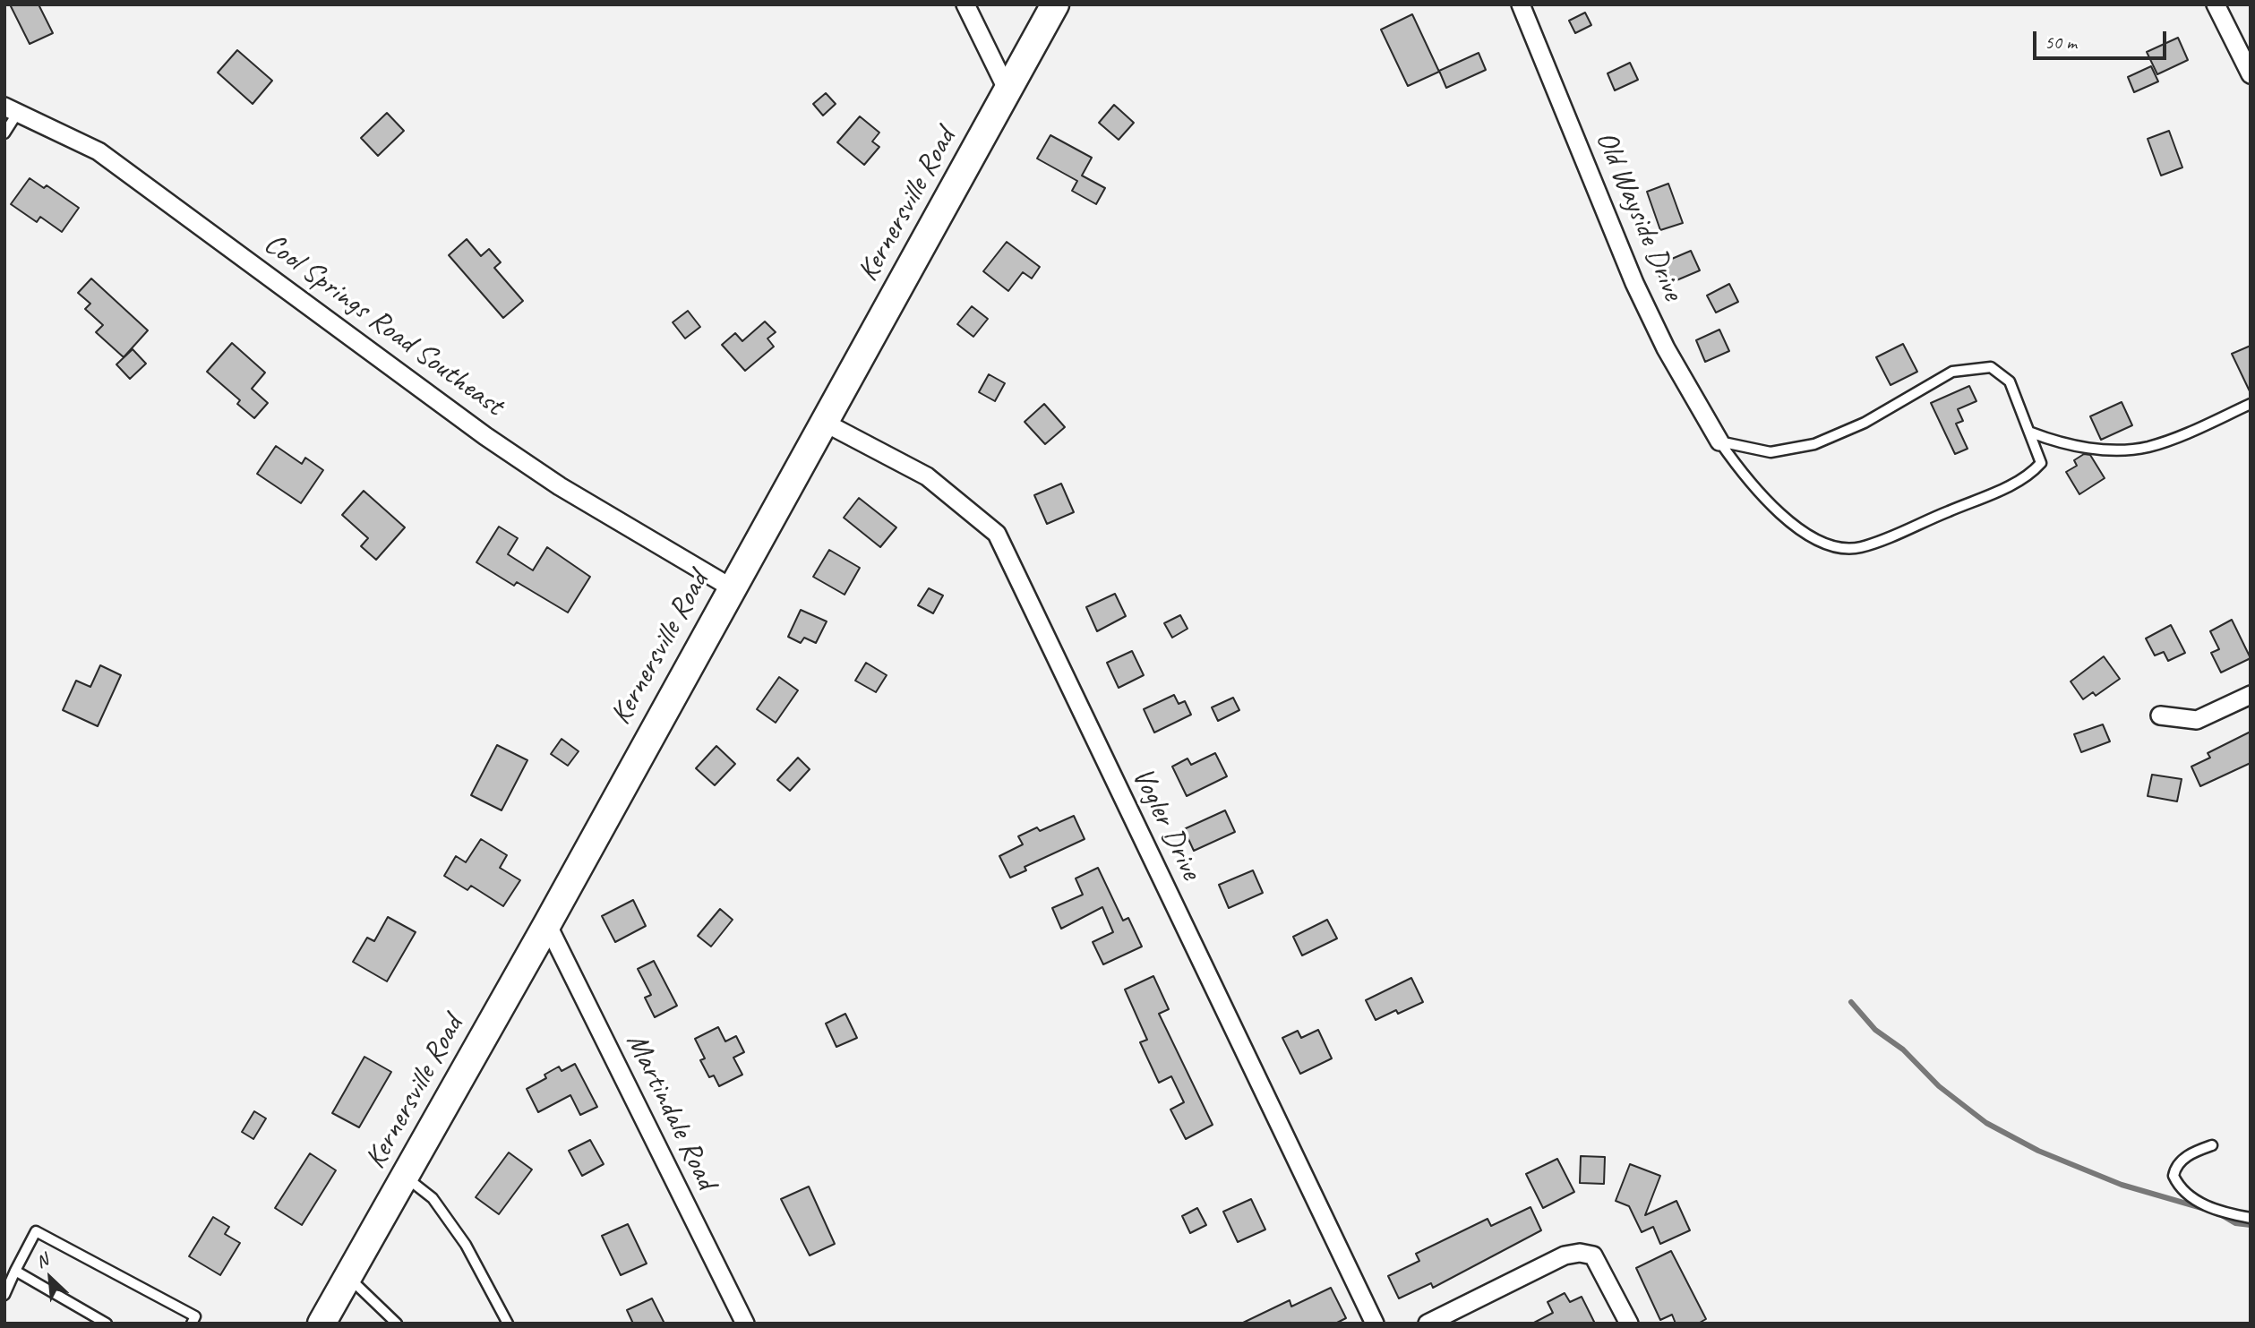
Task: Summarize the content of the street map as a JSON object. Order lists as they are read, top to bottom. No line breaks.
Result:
{"streets":{"main road":["Kernersville Road"],"street":["Old Wayside Drive","Cool Springs Road Southeast","Vogler Drive","Martindale Road"]},"crossings":[["Kernersville Road","Cool Springs Road Southeast"],["Kernersville Road","Vogler Drive"],["Kernersville Road","Martindale Road"]],"scale_bar":"50 m","north":"top left"}
